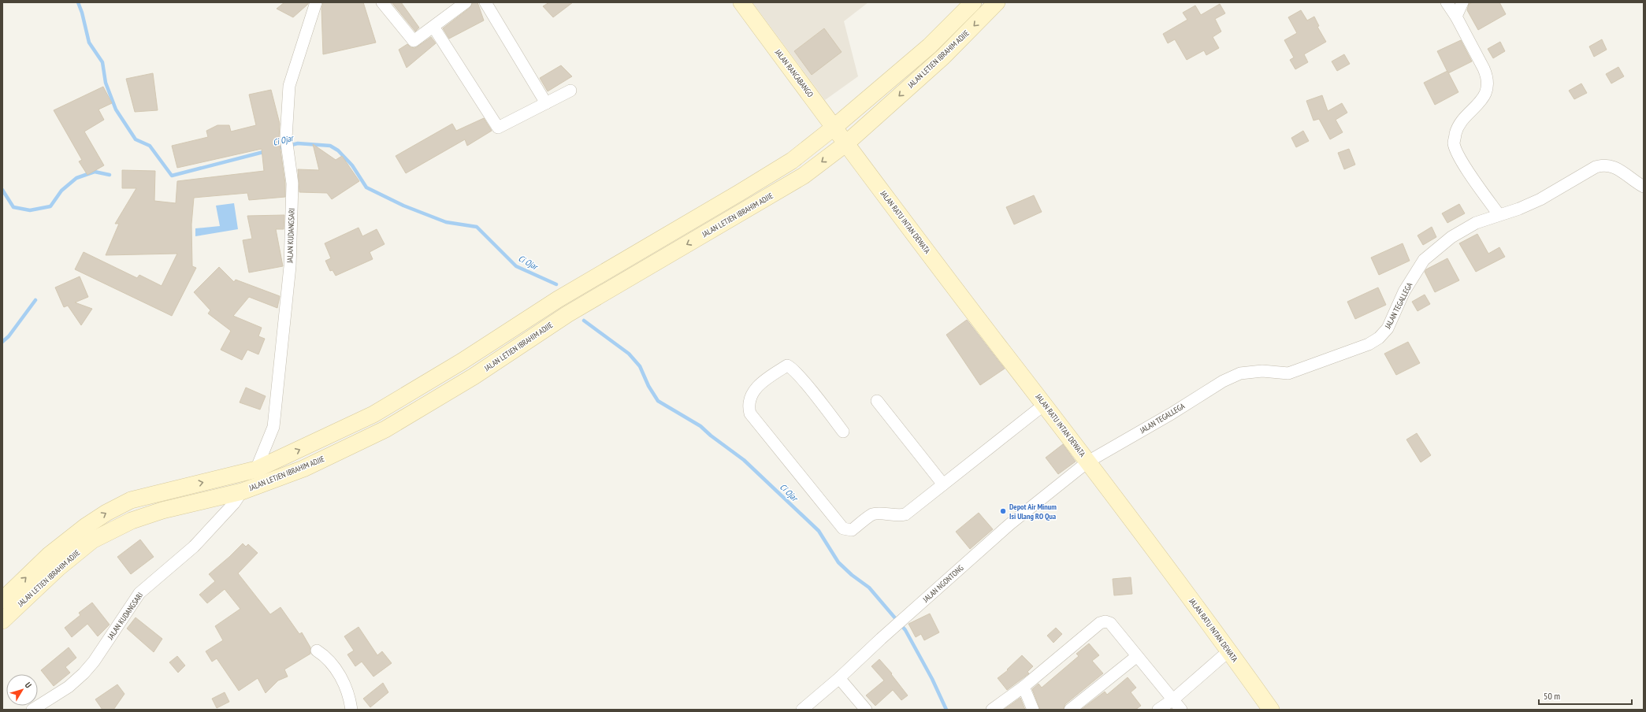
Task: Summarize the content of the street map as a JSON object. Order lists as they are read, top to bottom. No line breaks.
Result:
{"streets":{"street":["JALAN LETJEN IBRAHIM ADJIE","JALAN RANCABANGO","JALAN RATU INTAN DEWATA","JALAN KUDANGSARI","JALAN TEGALLEGA","JALAN NGONTONG"]},"crossings":[["JALAN LETJEN IBRAHIM ADJIE","JALAN RANCABANGO"],["JALAN LETJEN IBRAHIM ADJIE","JALAN RATU INTAN DEWATA"],["JALAN LETJEN IBRAHIM ADJIE","JALAN KUDANGSARI"],["JALAN RANCABANGO","JALAN RATU INTAN DEWATA"],["JALAN RATU INTAN DEWATA","JALAN TEGALLEGA"],["JALAN RATU INTAN DEWATA","JALAN NGONTONG"],["JALAN TEGALLEGA","JALAN NGONTONG"]],"water":["Ci Ojar"],"places":["Depot Air Minum Isi Ulang RO Qua"],"scale_bar":"50 m","north":"top right"}
